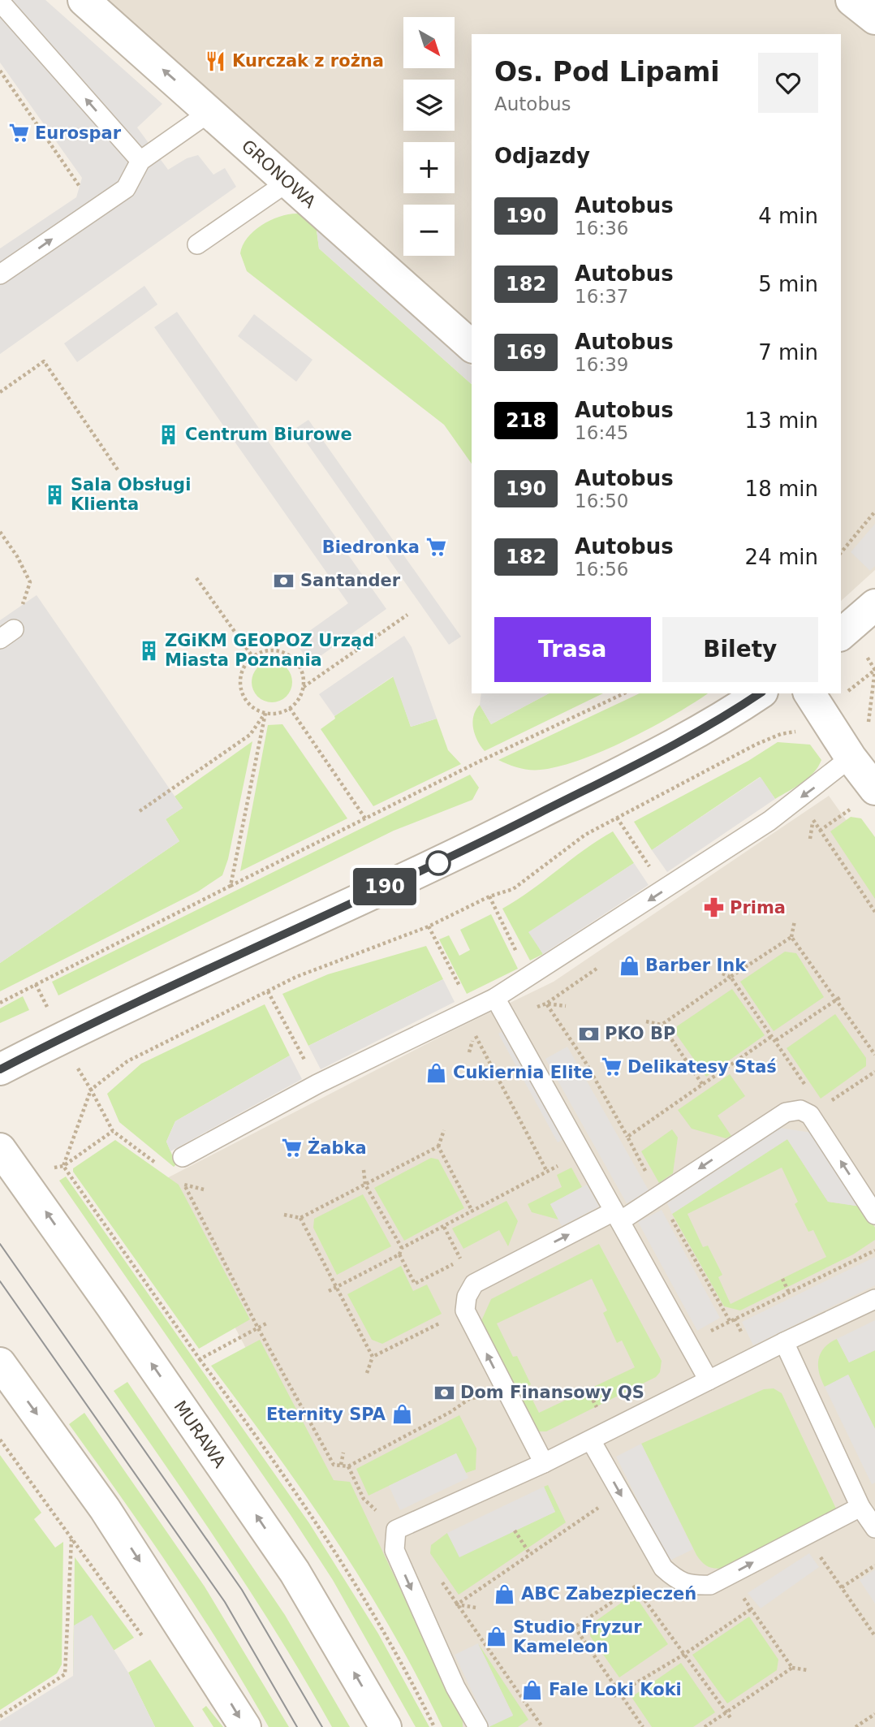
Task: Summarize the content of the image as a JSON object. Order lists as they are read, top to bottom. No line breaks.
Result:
{"streets":{"street":["GRONOWA","MURAWA"]},"places":{"restaurant":["Kurczak z rożna"],"supermarket":["Eurospar","Biedronka","Delikatesy Staś","Żabka"],"building":["Centrum Biurowe","Sala Obsługi Klienta","ZGiKM GEOPOZ Urząd Miasta Poznania"],"bank":["Santander","PKO BP","Dom Finansowy QS"],"pharmacy":["Prima"],"shop":["Barber Ink","Cukiernia Elite","Eternity SPA","ABC Zabezpieczeń","Studio Fryzur Kameleon","Fale Loki Koki"]},"lines":["bus line 190"],"north":"bottom right","page":{"on_map":"190","map_buttons":["+","−"],"heading":[["Os. Pod Lipami","Autobus"],"Odjazdy"],"list":[{"mark":"190","name":"Autobus","note":"16:36","value":"4 min"},{"mark":"182","name":"Autobus","note":"16:37","value":"5 min"},{"mark":"169","name":"Autobus","note":"16:39","value":"7 min"},{"mark":"218","name":"Autobus","note":"16:45","value":"13 min"},{"mark":"190","name":"Autobus","note":"16:50","value":"18 min"},{"mark":"182","name":"Autobus","note":"16:56","value":"24 min"}],"buttons":["Trasa","Bilety"]}}
